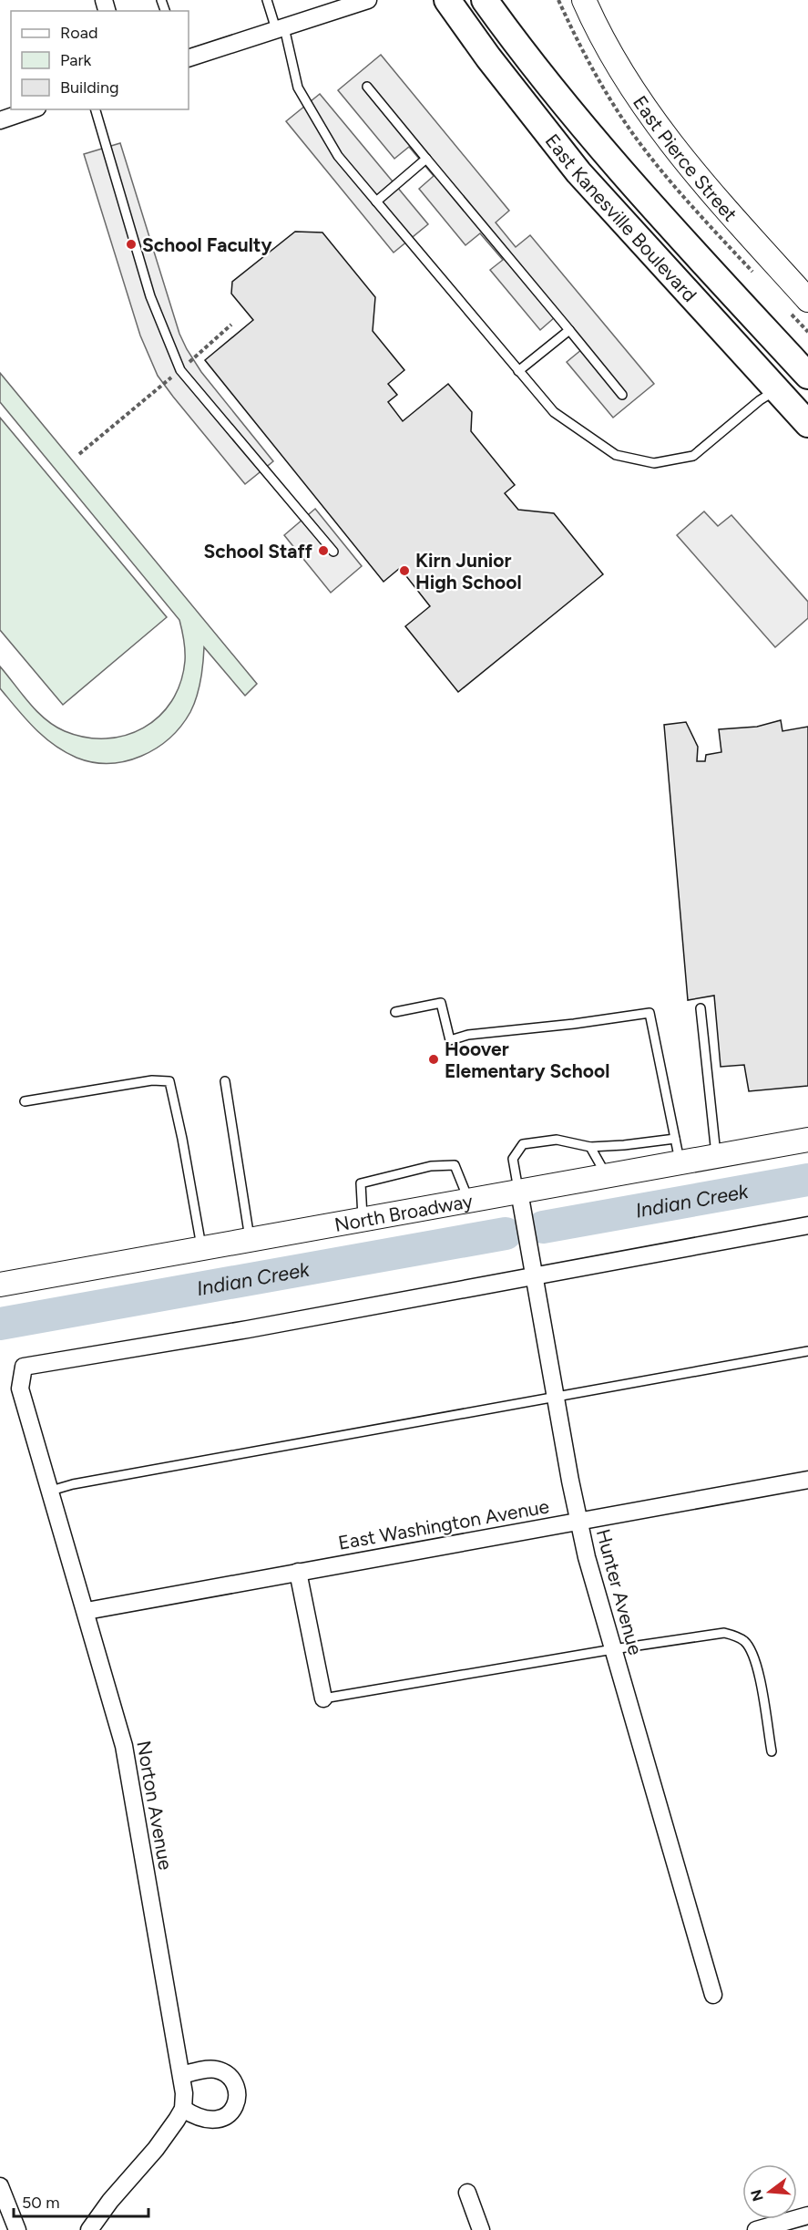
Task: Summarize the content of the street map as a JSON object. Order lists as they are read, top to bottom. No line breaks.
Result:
{"streets":{"main road":["East Pierce Street","East Kanesville Boulevard","North Broadway"],"street":["East Washington Avenue","Hunter Avenue","Norton Avenue"]},"crossings":[["North Broadway","Hunter Avenue"],["East Washington Avenue","Hunter Avenue"],["East Washington Avenue","Norton Avenue"],["Hunter Avenue","Norton Avenue"]],"water":["Indian Creek"],"places":["School Faculty","School Staff","Kirn Junior High School","Hoover Elementary School"],"legend":["Road","Park","Building"],"scale_bar":"50 m","north":"left"}
